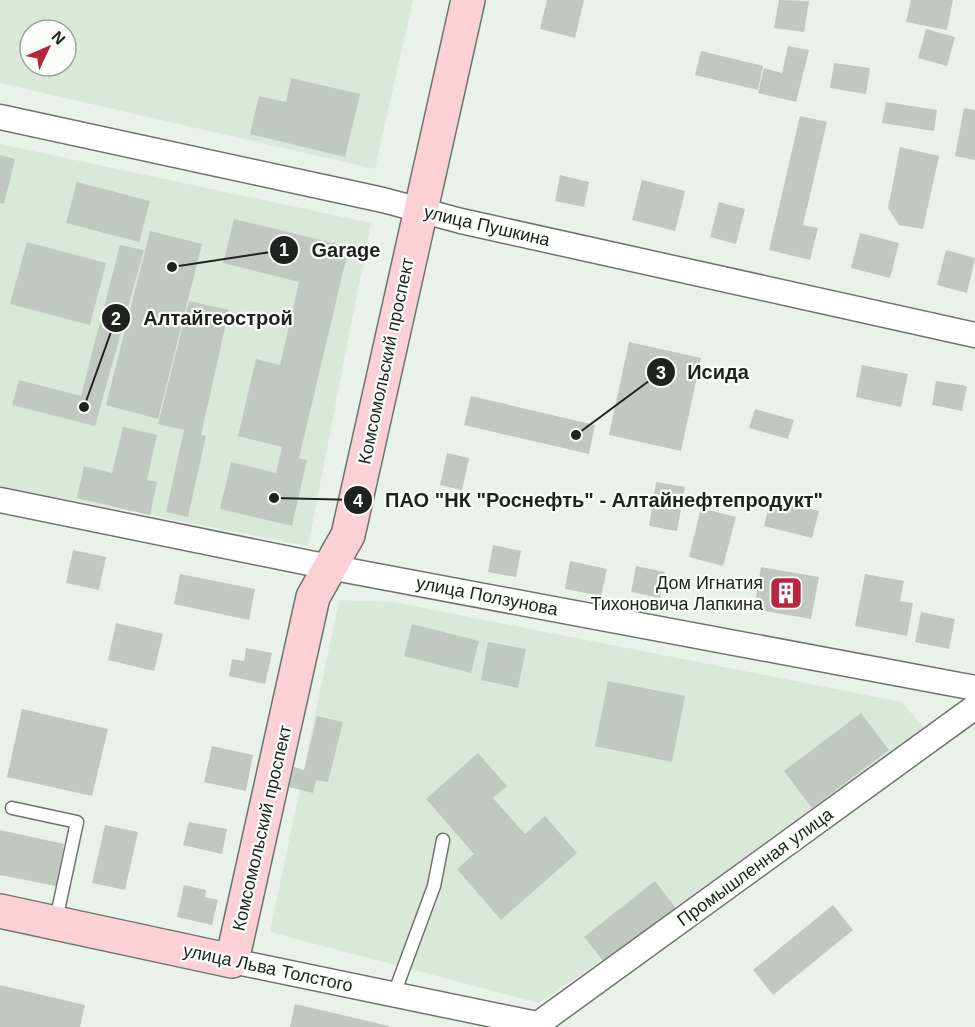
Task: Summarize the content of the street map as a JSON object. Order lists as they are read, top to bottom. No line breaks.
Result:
{"streets":{"street":["улица Пушкина","Комсомольский проспект","улица Ползунова","Промышленная улица","улица Льва Толстого"]},"crossings":[["улица Пушкина","Комсомольский проспект"],["Комсомольский проспект","улица Ползунова"],["Комсомольский проспект","улица Льва Толстого"],["Промышленная улица","улица Льва Толстого"]],"places":{"other":["Garage","Алтайгеострой","Исида","ПАО \"НК \"Роснефть\" - Алтайнефтепродукт\""],"building":["Дом Игнатия Тихоновича Лапкина"]},"north":"top right"}
